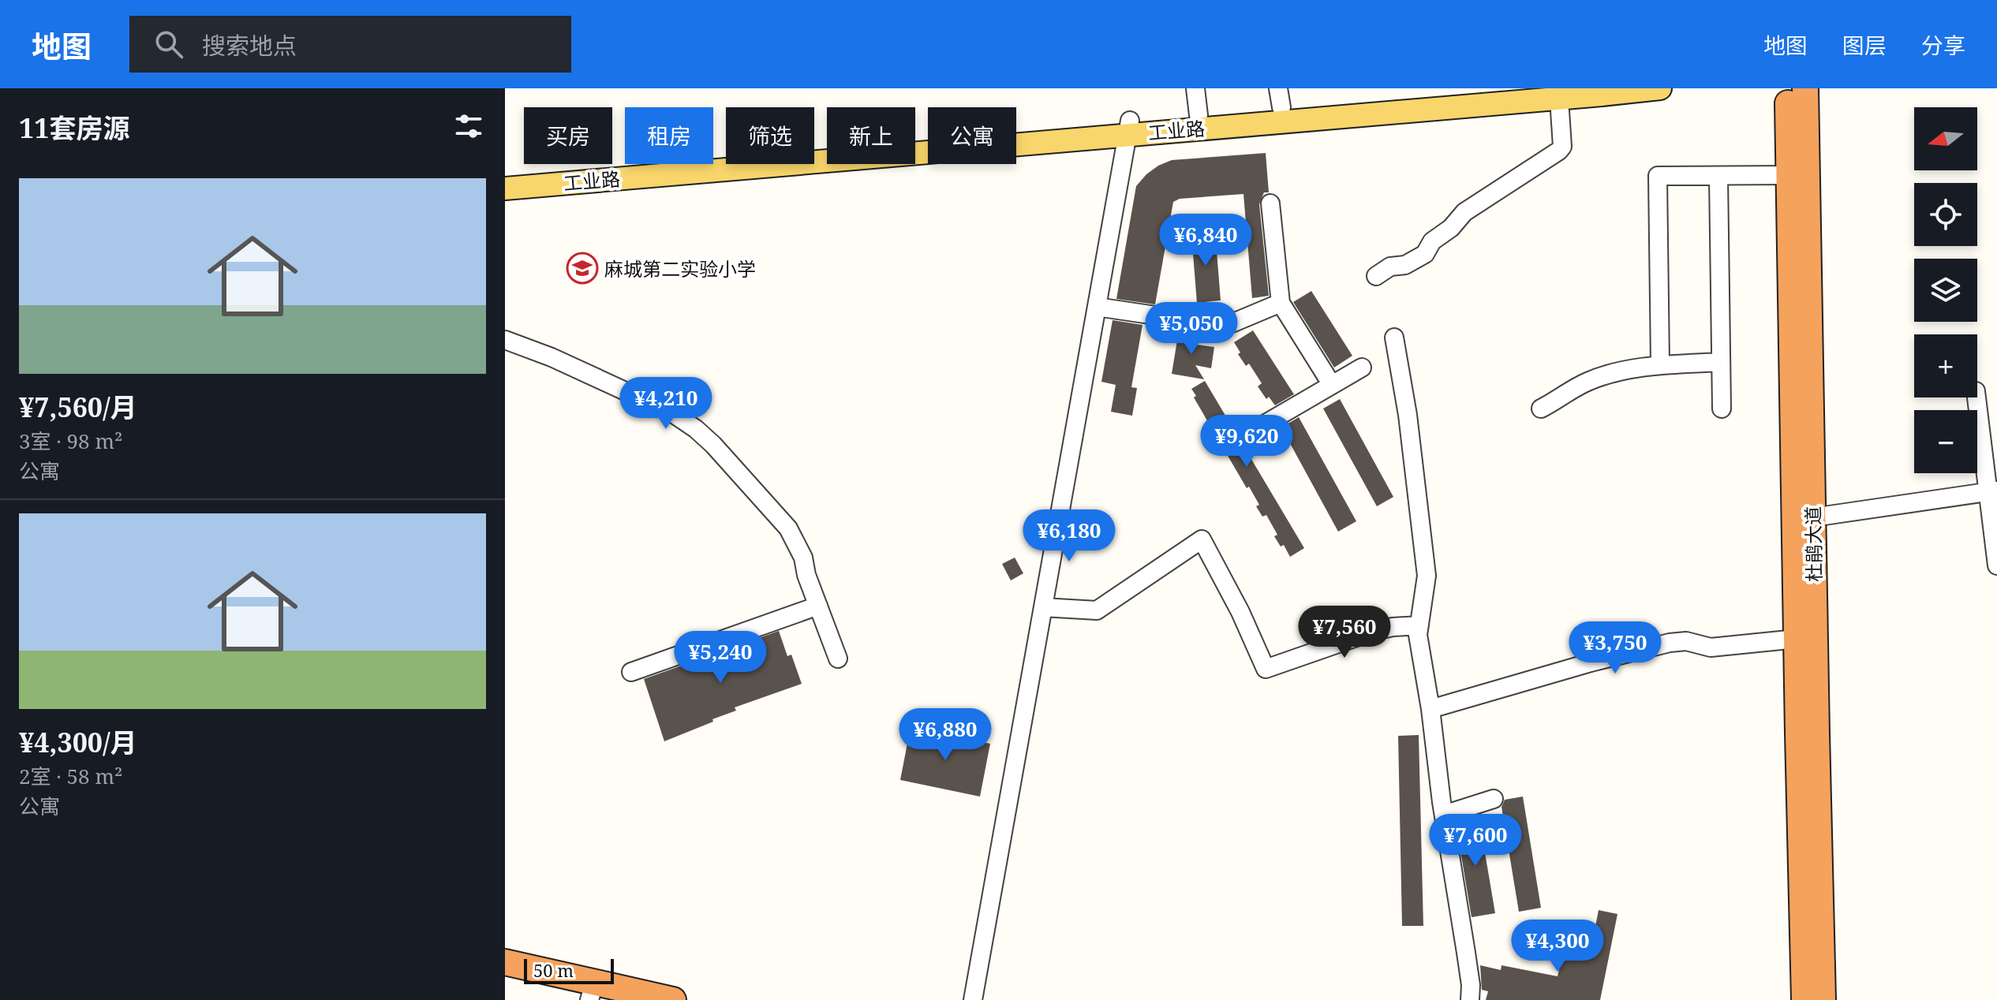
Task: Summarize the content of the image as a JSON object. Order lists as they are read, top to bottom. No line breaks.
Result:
{"streets":{"highway":["杜鹃大道"],"main road":["工业路"]},"places":{"school or university":["麻城第二实验小学"]},"scale_bar":"50 m","north":"left","page":{"header":"地图","search":"搜索地点","nav":["地图","图层","分享"],"heading":"11套房源","map_buttons":["+","−"],"chip":["买房","租房","筛选","新上","公寓"],"list":[{"name":"¥7,560/月","note":"3室 · 98 m² · 公寓"},{"name":"¥4,300/月","note":"2室 · 58 m² · 公寓"}],"price":["¥6,840","¥5,050","¥4,210","¥9,620","¥6,180","¥7,560","¥3,750","¥5,240","¥6,880","¥7,600","¥4,300"],"scale":"50 m"}}
